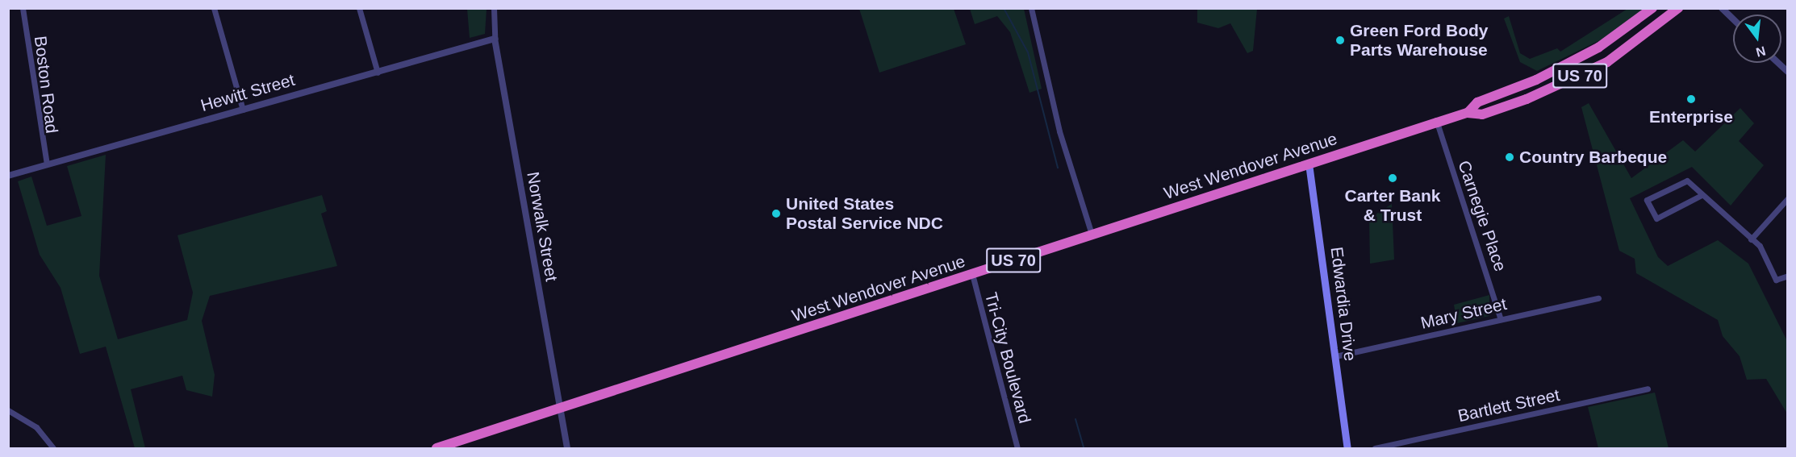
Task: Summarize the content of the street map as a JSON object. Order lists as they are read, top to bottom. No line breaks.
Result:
{"streets":{"highway":["US 70","West Wendover Avenue"],"main road":["Edwardia Drive"],"street":["Boston Road","Hewitt Street","Carnegie Place","Norwalk Street","Mary Street","Tri-City Boulevard","Bartlett Street"]},"crossings":[["Boston Road","Hewitt Street"],["Hewitt Street","Norwalk Street"],["West Wendover Avenue","Carnegie Place"],["West Wendover Avenue","Norwalk Street"],["West Wendover Avenue","Edwardia Drive"],["West Wendover Avenue","Tri-City Boulevard"],["Carnegie Place","Mary Street"],["Edwardia Drive","Mary Street"]],"places":["Green Ford Body Parts Warehouse","Enterprise","Country Barbeque","Carter Bank & Trust","United States Postal Service NDC"],"north":"bottom"}
